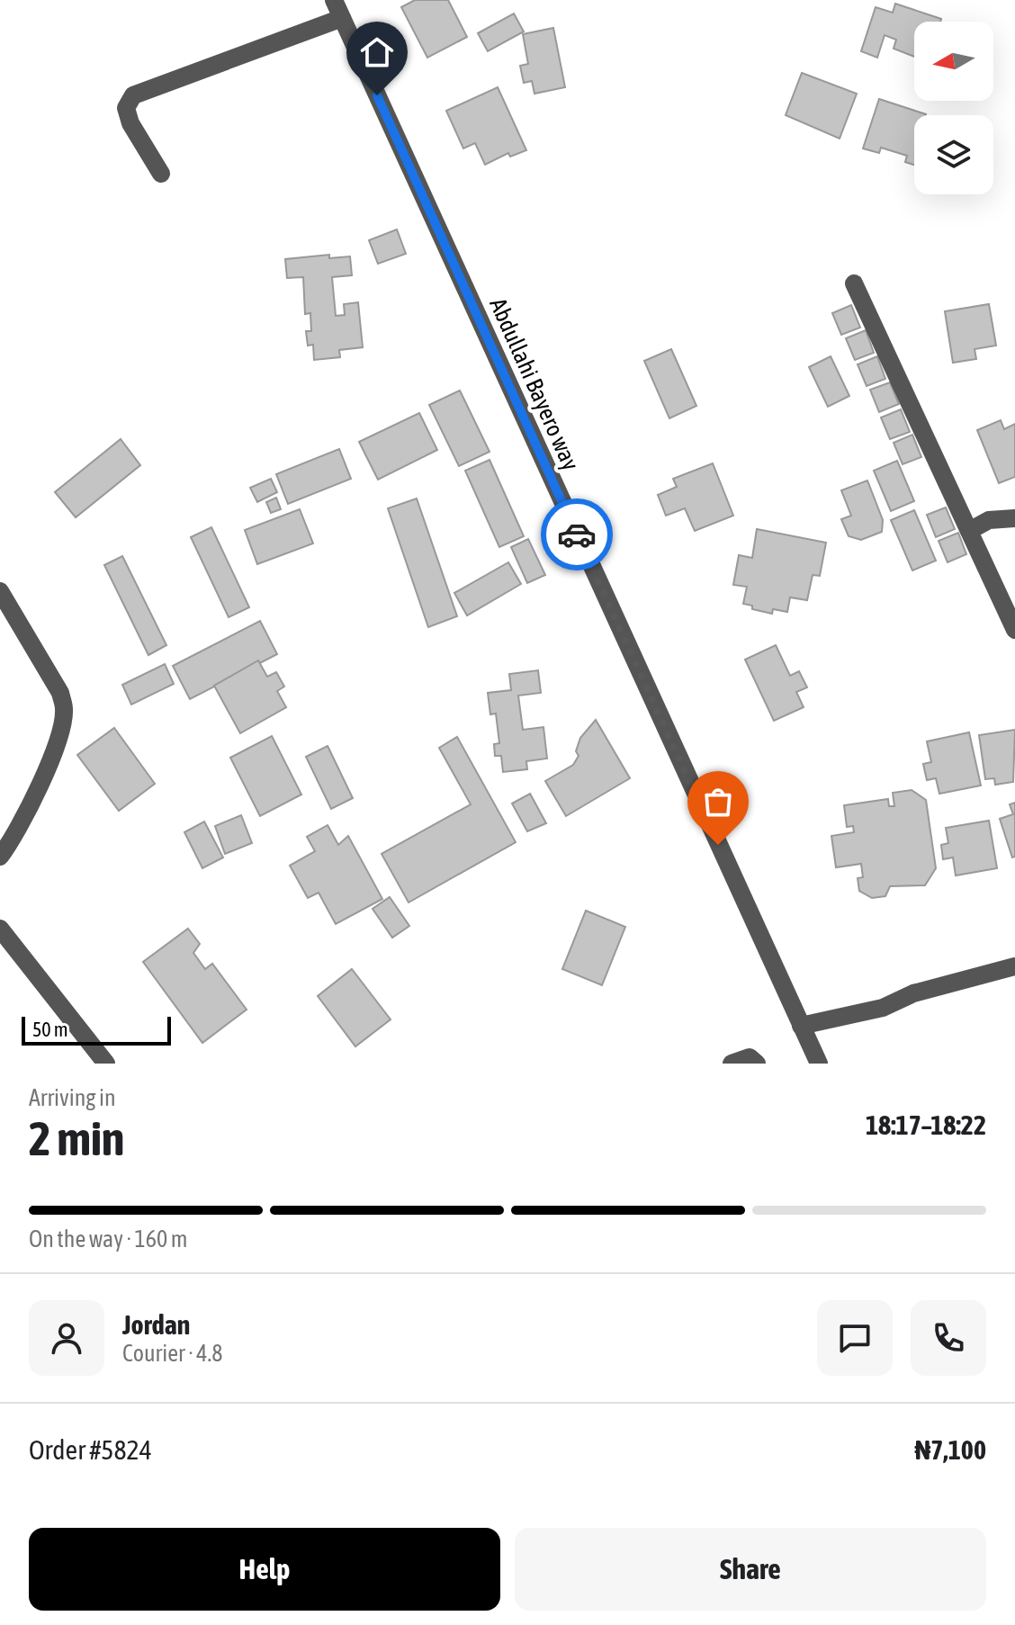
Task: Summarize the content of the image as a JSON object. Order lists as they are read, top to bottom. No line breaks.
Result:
{"streets":{"street":["Abdullahi Bayero way"]},"scale_bar":"50 m","north":"left","page":{"scale":"50 m","heading":["2 min","Arriving in","18:17–18:22"],"panel":["Jordan","Courier · 4.8","Order #5824","₦7,100"],"bar":"On the way · 160 m","buttons":["Help","Share"]}}
